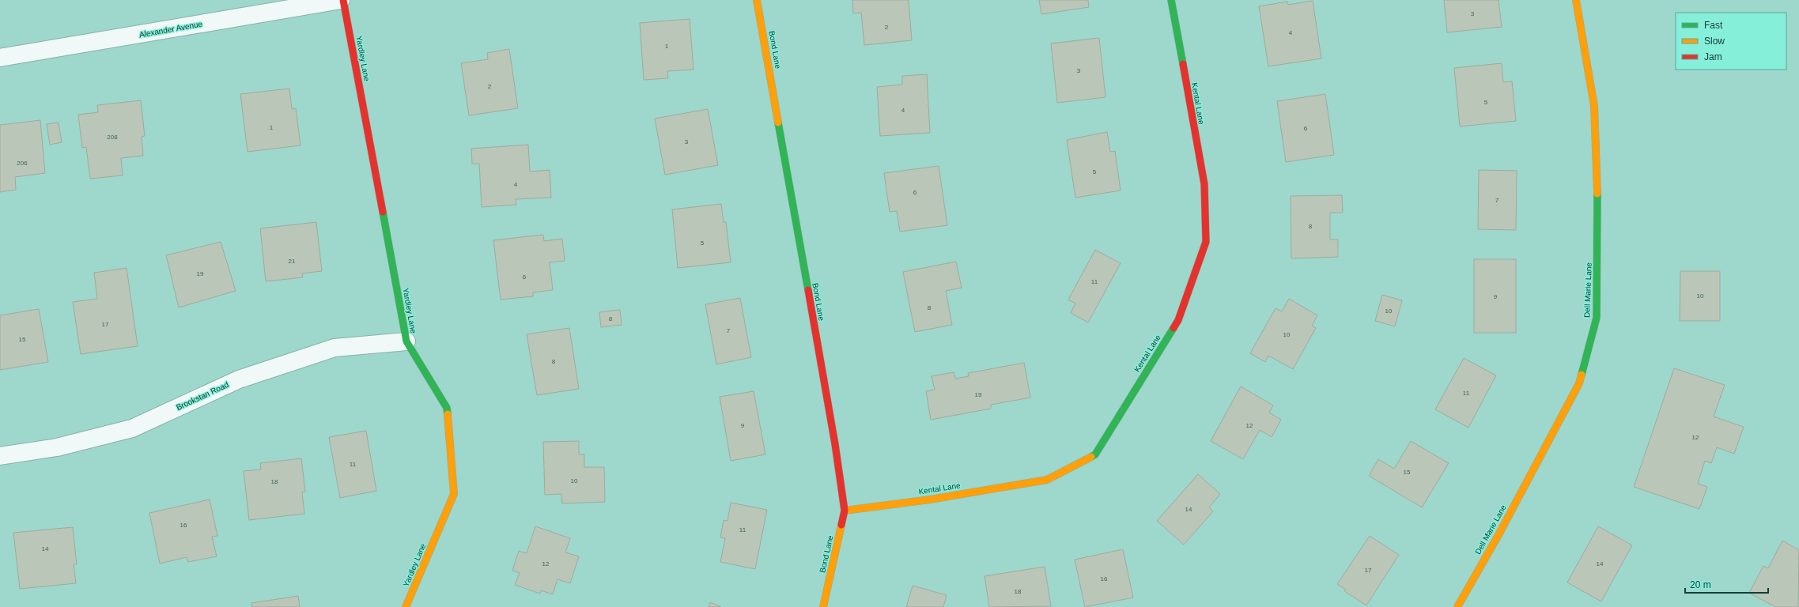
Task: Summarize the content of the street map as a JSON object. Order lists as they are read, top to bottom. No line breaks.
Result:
{"streets":{"street":["Alexander Avenue","Bond Lane","Yardley Lane","Kental Lane","Dell Marie Lane","Brookstan Road"]},"crossings":[["Bond Lane","Kental Lane"],["Yardley Lane","Brookstan Road"]],"house_numbers":["3","2","4","1","3","2","5","4","1","6","208","3","206","5","4","6","7","8","5","21","19","6","11","10","9","8","10","8","17","7","10","15","8","11","19","9","12","12","11","15","10","18","14","16","11","14","12","14","17","16","18"],"legend":["Fast","Slow","Jam"],"scale_bar":"20 m"}
